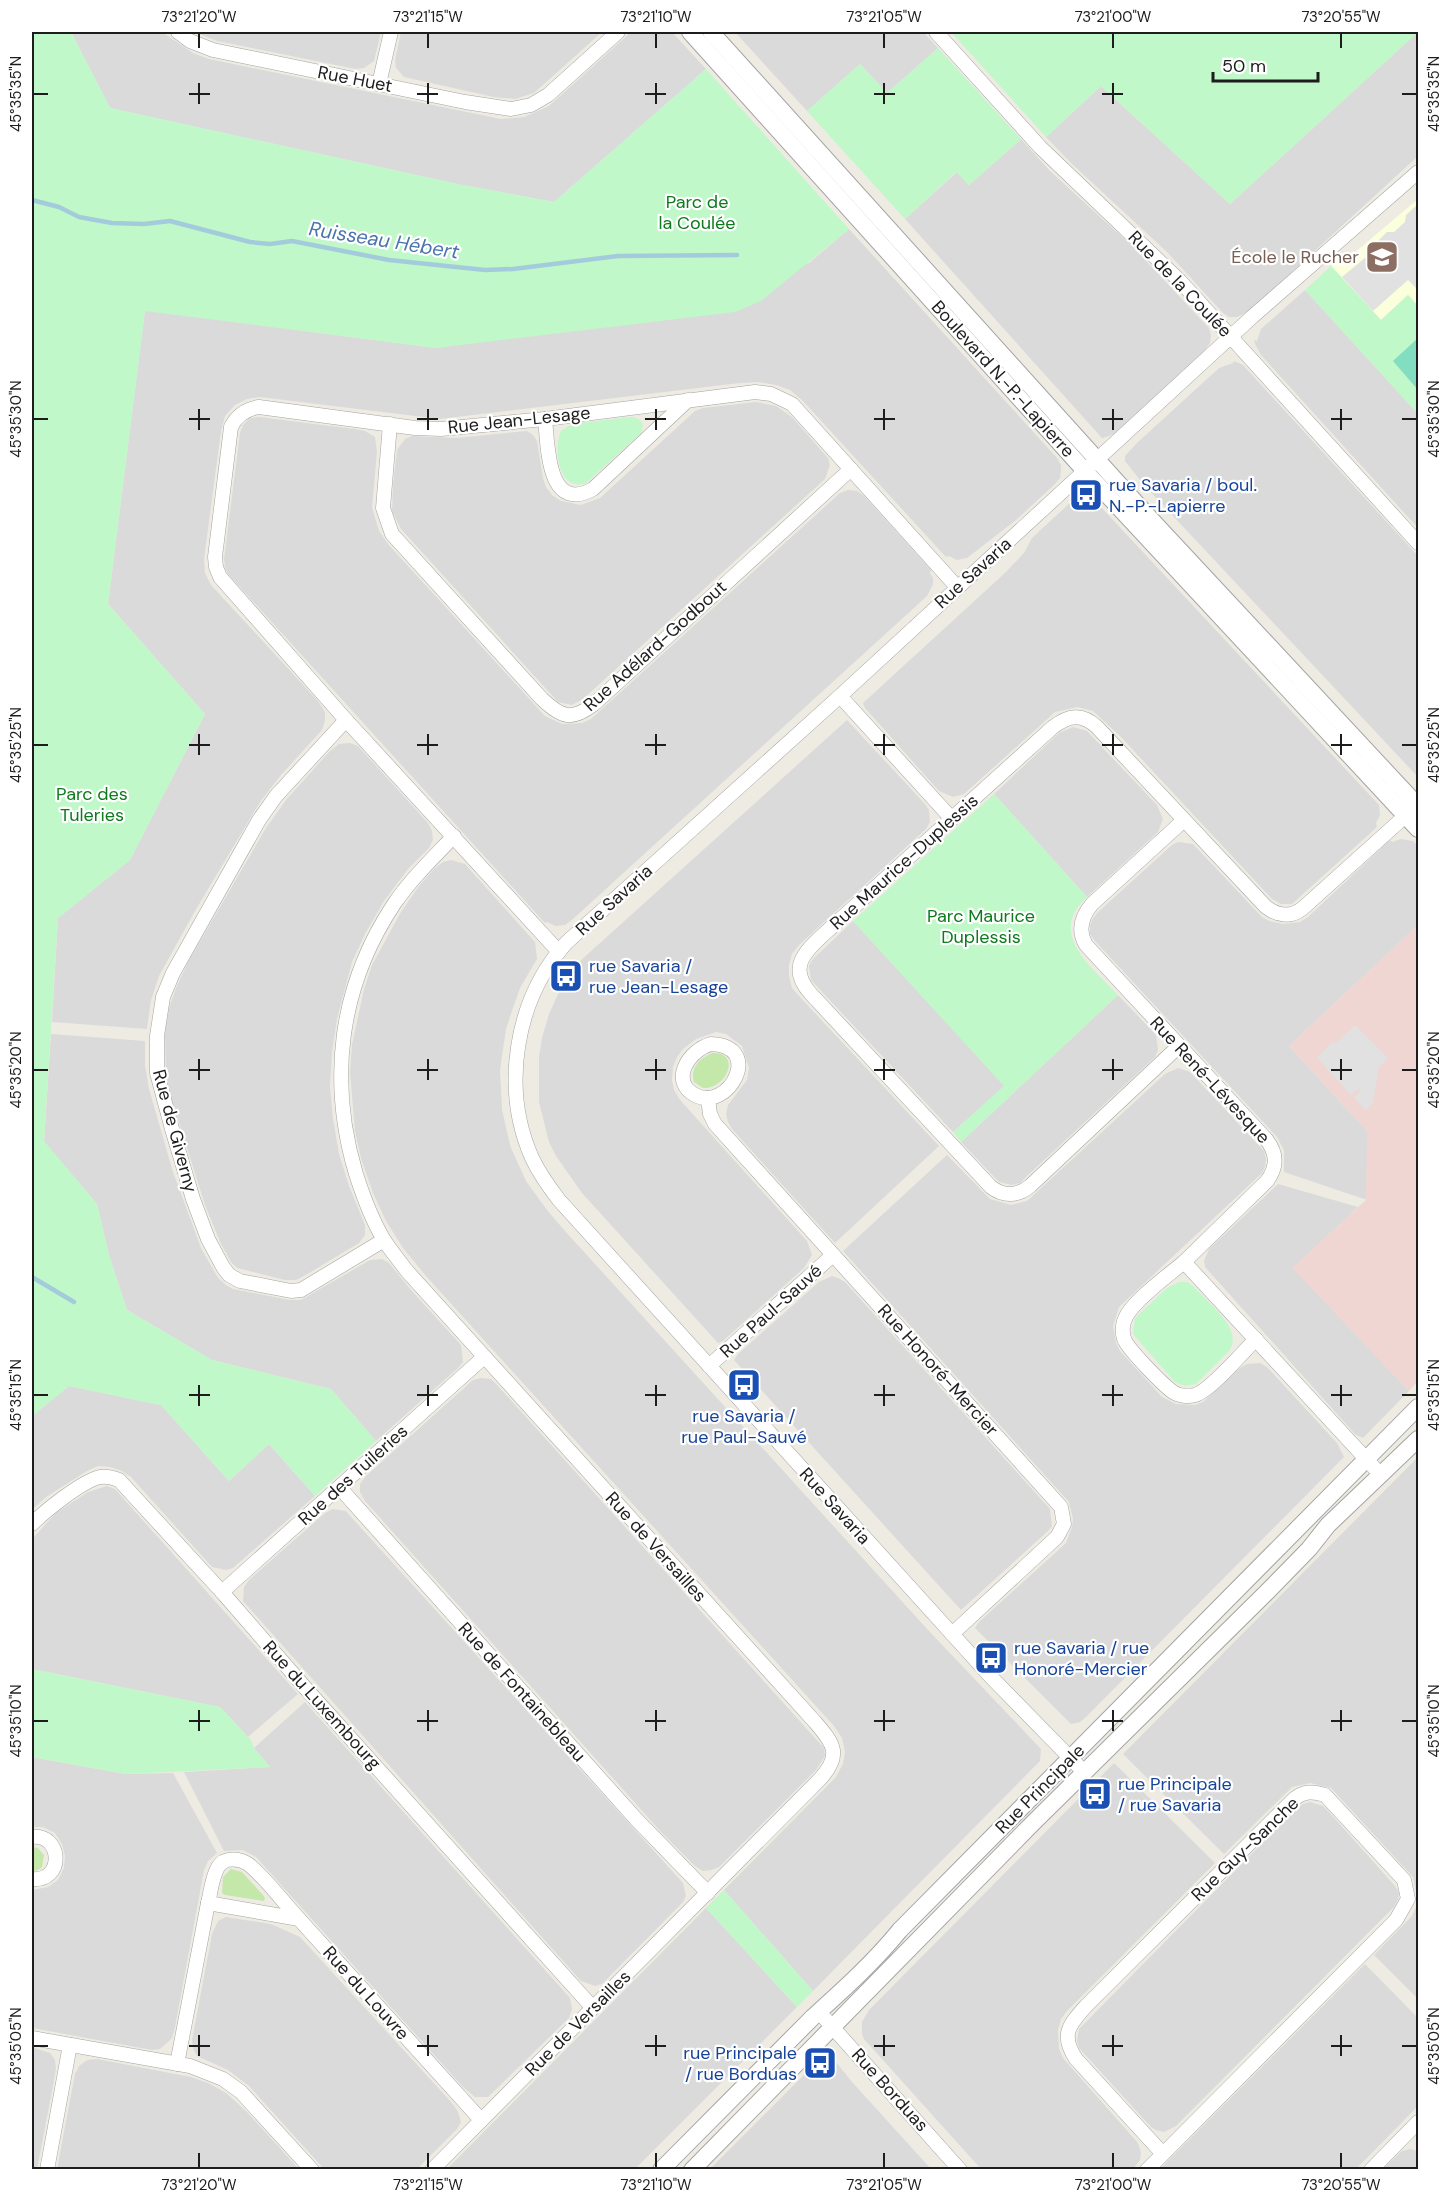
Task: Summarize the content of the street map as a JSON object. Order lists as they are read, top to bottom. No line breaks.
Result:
{"streets":{"street":["Rue Huet","Rue de la Coulée","Boulevard N.-P.-Lapierre","Rue Jean-Lesage","Rue Savaria","Rue Adélard-Godbout","Rue Maurice-Duplessis","Rue René-Lévesque","Rue de Giverny","Rue Paul-Sauvé","Rue Honoré-Mercier","Rue des Tuileries","Rue de Versailles","Rue de Fontainebleau","Rue du Luxembourg","Rue Principale","Rue Guy-Sanche","Rue du Louvre","Rue Borduas"]},"crossings":[["Rue de la Coulée","Rue Savaria"],["Boulevard N.-P.-Lapierre","Rue Savaria"],["Boulevard N.-P.-Lapierre","Rue Maurice-Duplessis"],["Rue Jean-Lesage","Rue Savaria"],["Rue Jean-Lesage","Rue Adélard-Godbout"],["Rue Jean-Lesage","Rue de Giverny"],["Rue Jean-Lesage","Rue de Versailles"],["Rue Savaria","Rue Paul-Sauvé"],["Rue Savaria","Rue Honoré-Mercier"],["Rue Savaria","Rue Principale"],["Rue Maurice-Duplessis","Rue René-Lévesque"],["Rue de Giverny","Rue de Versailles"],["Rue Paul-Sauvé","Rue Honoré-Mercier"],["Rue des Tuileries","Rue de Versailles"],["Rue des Tuileries","Rue de Fontainebleau"],["Rue des Tuileries","Rue du Luxembourg"],["Rue de Versailles","Rue de Fontainebleau"],["Rue de Versailles","Rue du Luxembourg"],["Rue de Versailles","Rue du Louvre"],["Rue Principale","Rue Borduas"]],"water":["Ruisseau Hébert"],"parks":["Parc de la Coulée","Parc des Tuleries","Parc Maurice Duplessis"],"places":{"school or university":["École le Rucher"],"bus stop":["rue Savaria / boul. N.-P.-Lapierre","rue Savaria / rue Jean-Lesage","rue Savaria / rue Paul-Sauvé","rue Savaria / rue Honoré-Mercier","rue Principale / rue Savaria","rue Principale / rue Borduas"]},"scale_bar":"50 m","coordinates":["73°21'20\"W","73°21'15\"W","73°21'10\"W","73°21'05\"W","73°21'00\"W","73°20'55\"W","45°35'35\"N","45°35'30\"N","45°35'25\"N","45°35'20\"N","45°35'15\"N","45°35'10\"N","45°35'05\"N"]}
